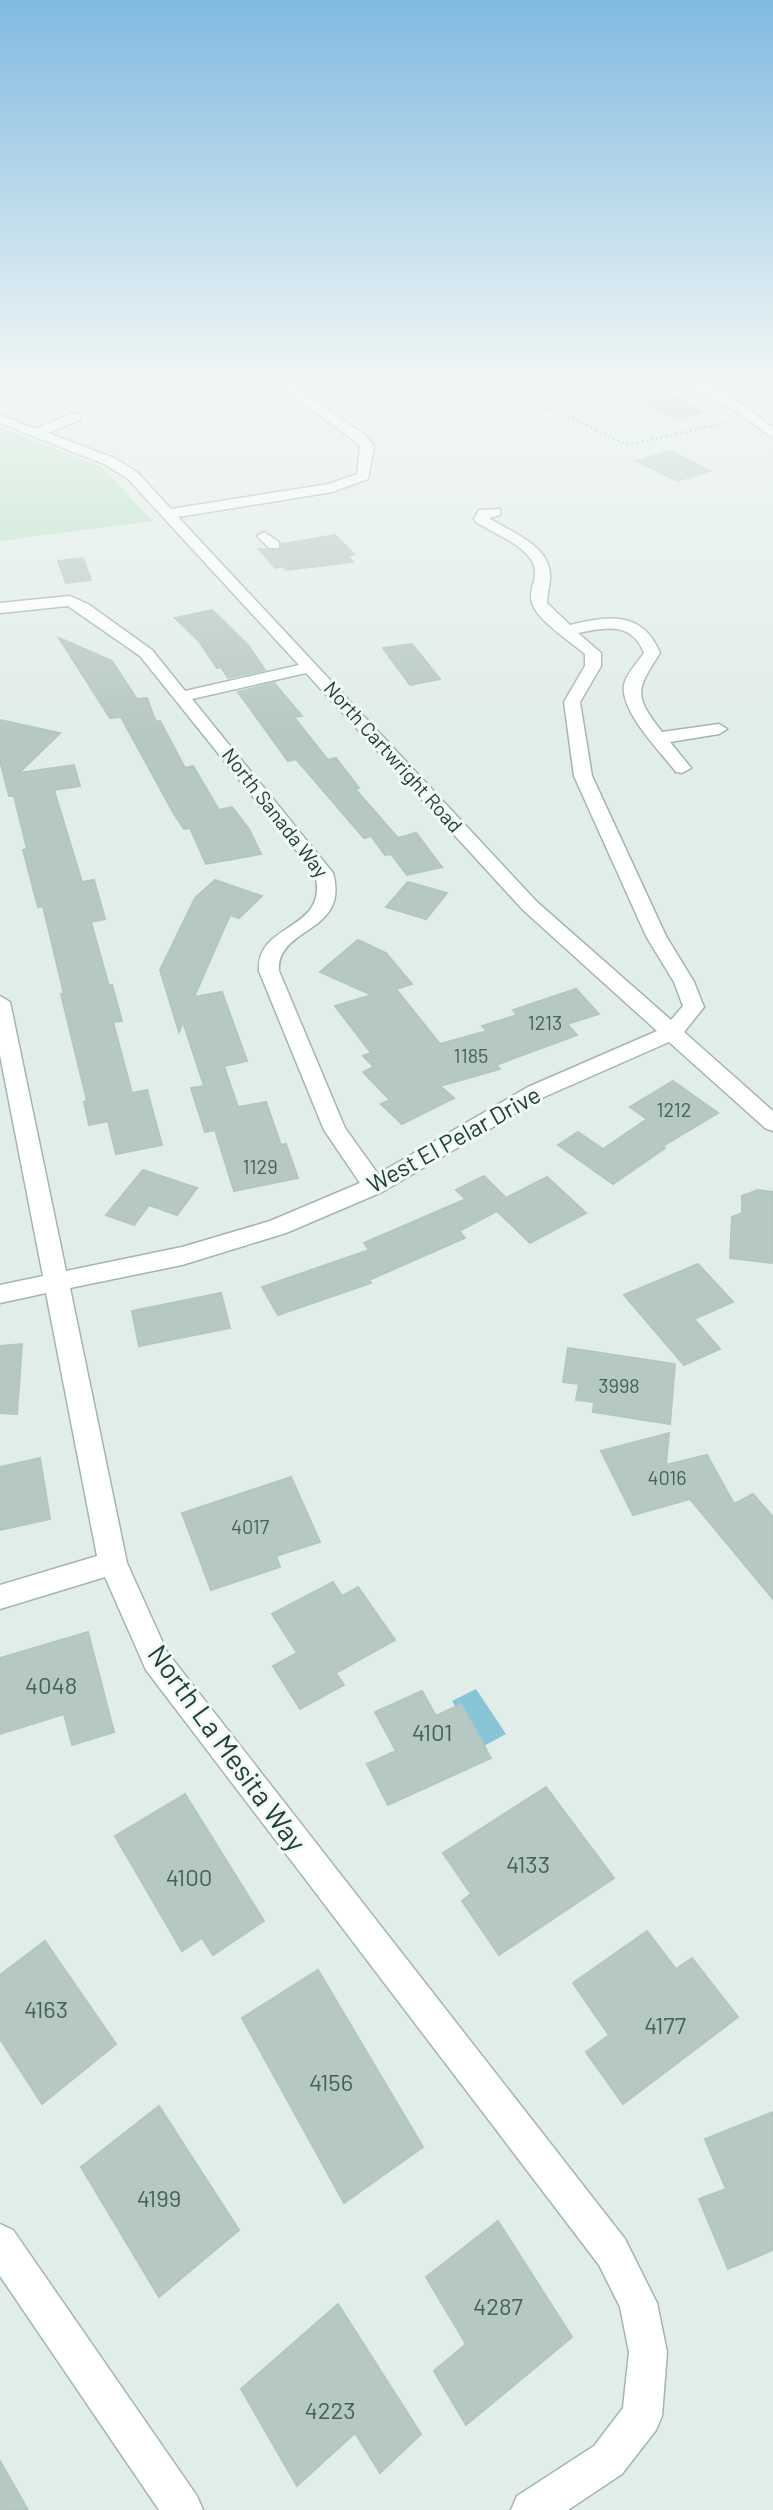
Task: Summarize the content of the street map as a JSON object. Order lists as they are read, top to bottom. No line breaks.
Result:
{"streets":{"street":["North Cartwright Road","North Sanada Way","West El Pelar Drive","North La Mesita Way"]},"crossings":[["North Cartwright Road","West El Pelar Drive"],["North Sanada Way","West El Pelar Drive"],["West El Pelar Drive","North La Mesita Way"]],"house_numbers":["1213","1185","1212","1129","3998","4016","4017","4048","4101","4133","4100","4163","4177","4156","4199","4287","4223"]}
